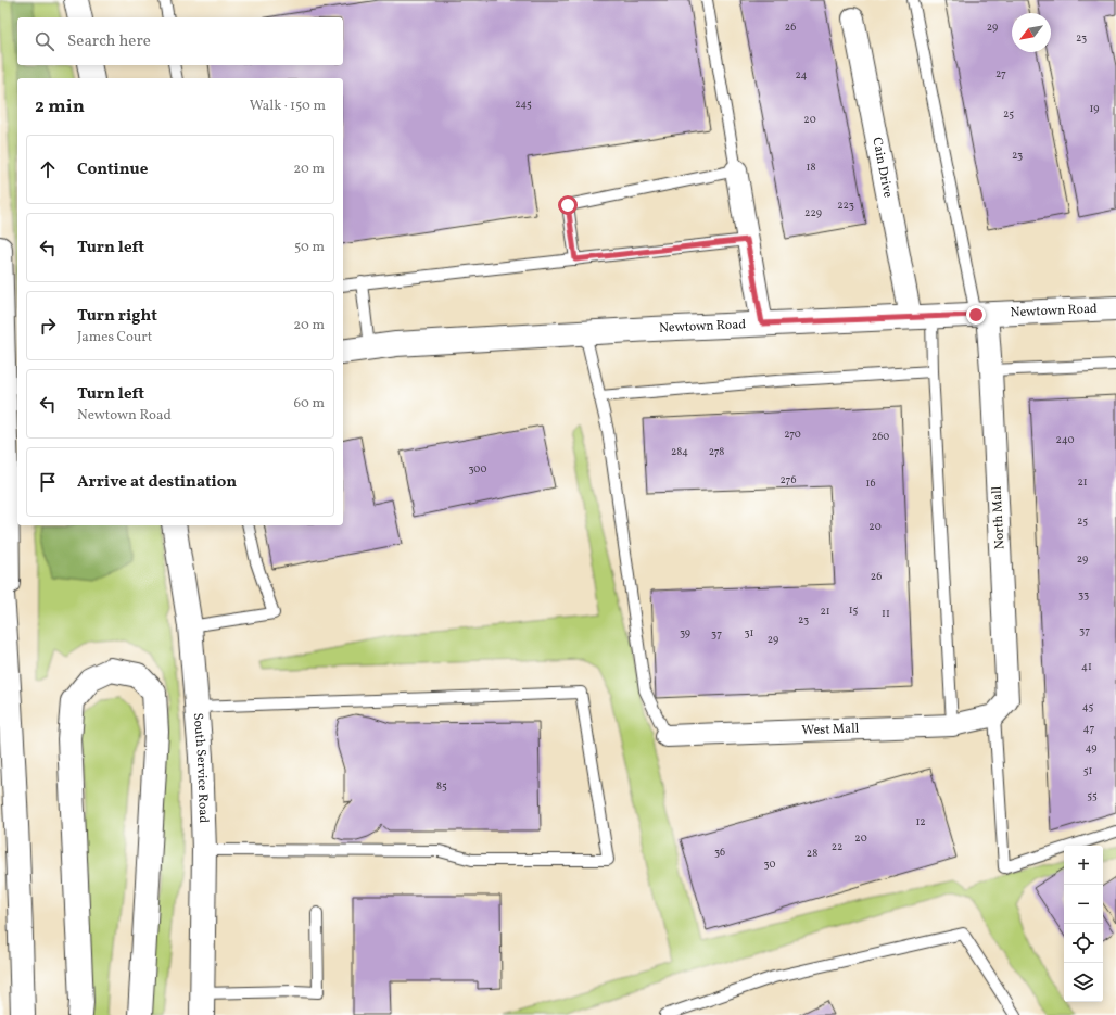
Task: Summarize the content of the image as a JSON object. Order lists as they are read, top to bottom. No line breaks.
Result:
{"streets":{"main road":["Newtown Road","South Service Road"],"street":["Cain Drive","North Mall","West Mall"]},"crossings":[["Cain Drive","Newtown Road"],["Newtown Road","North Mall"],["North Mall","West Mall"]],"house_numbers":["26","29","23","27","24","245","19","25","20","23","18","223","229","270","260","240","284","278","300","276","21","16","25","20","29","26","33","15","21","11","23","37","39","31","37","29","41","45","47","49","51","85","55","12","20","22","36","28","30"],"north":"bottom left","page":{"search":"Search here","heading":["2 min","Walk · 150 m"],"list":[["Continue","20 m"],["Turn left","50 m"],["Turn right","James Court","20 m"],["Turn left","Newtown Road","60 m"],"Arrive at destination"],"map_buttons":["+","−"]}}
